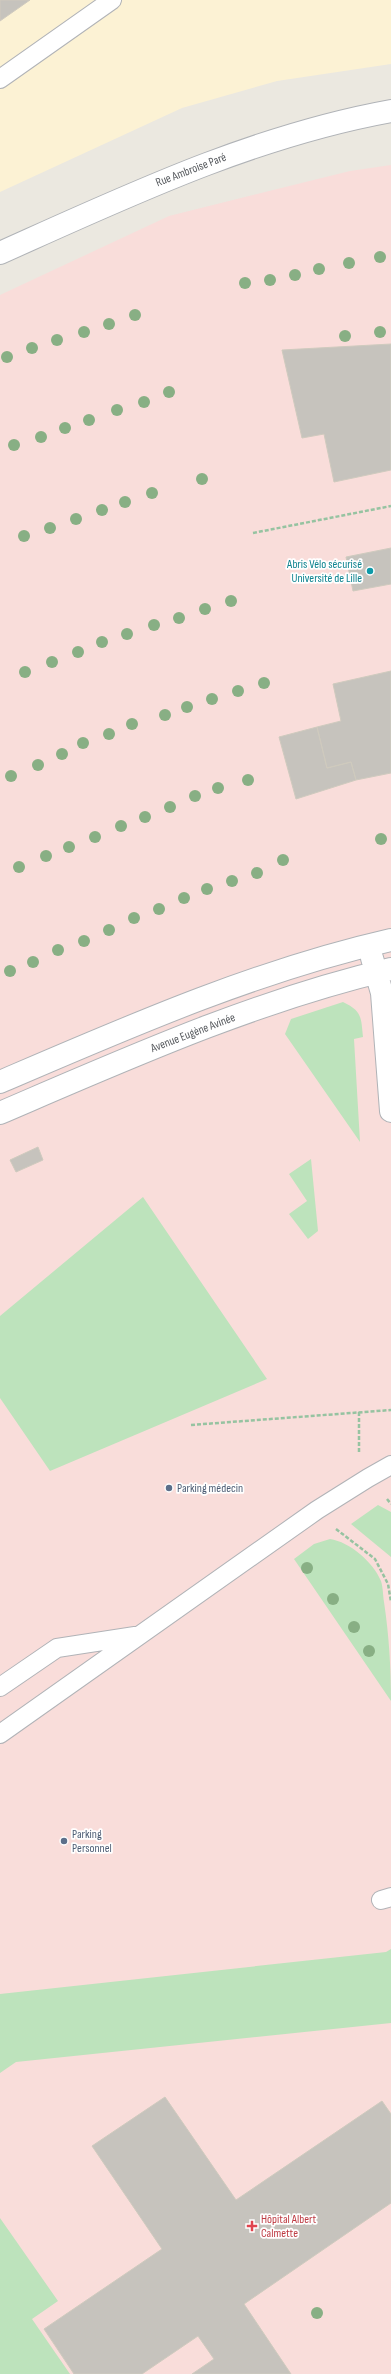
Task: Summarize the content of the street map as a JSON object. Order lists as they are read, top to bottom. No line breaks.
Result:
{"streets":{"street":["Rue Ambroise Paré","Avenue Eugène Avinée"]},"places":{"other":["Abris Vélo sécurisé Université de Lille","Parking médecin","Parking Personnel"],"health":["Hôpital Albert Calmette"]}}
